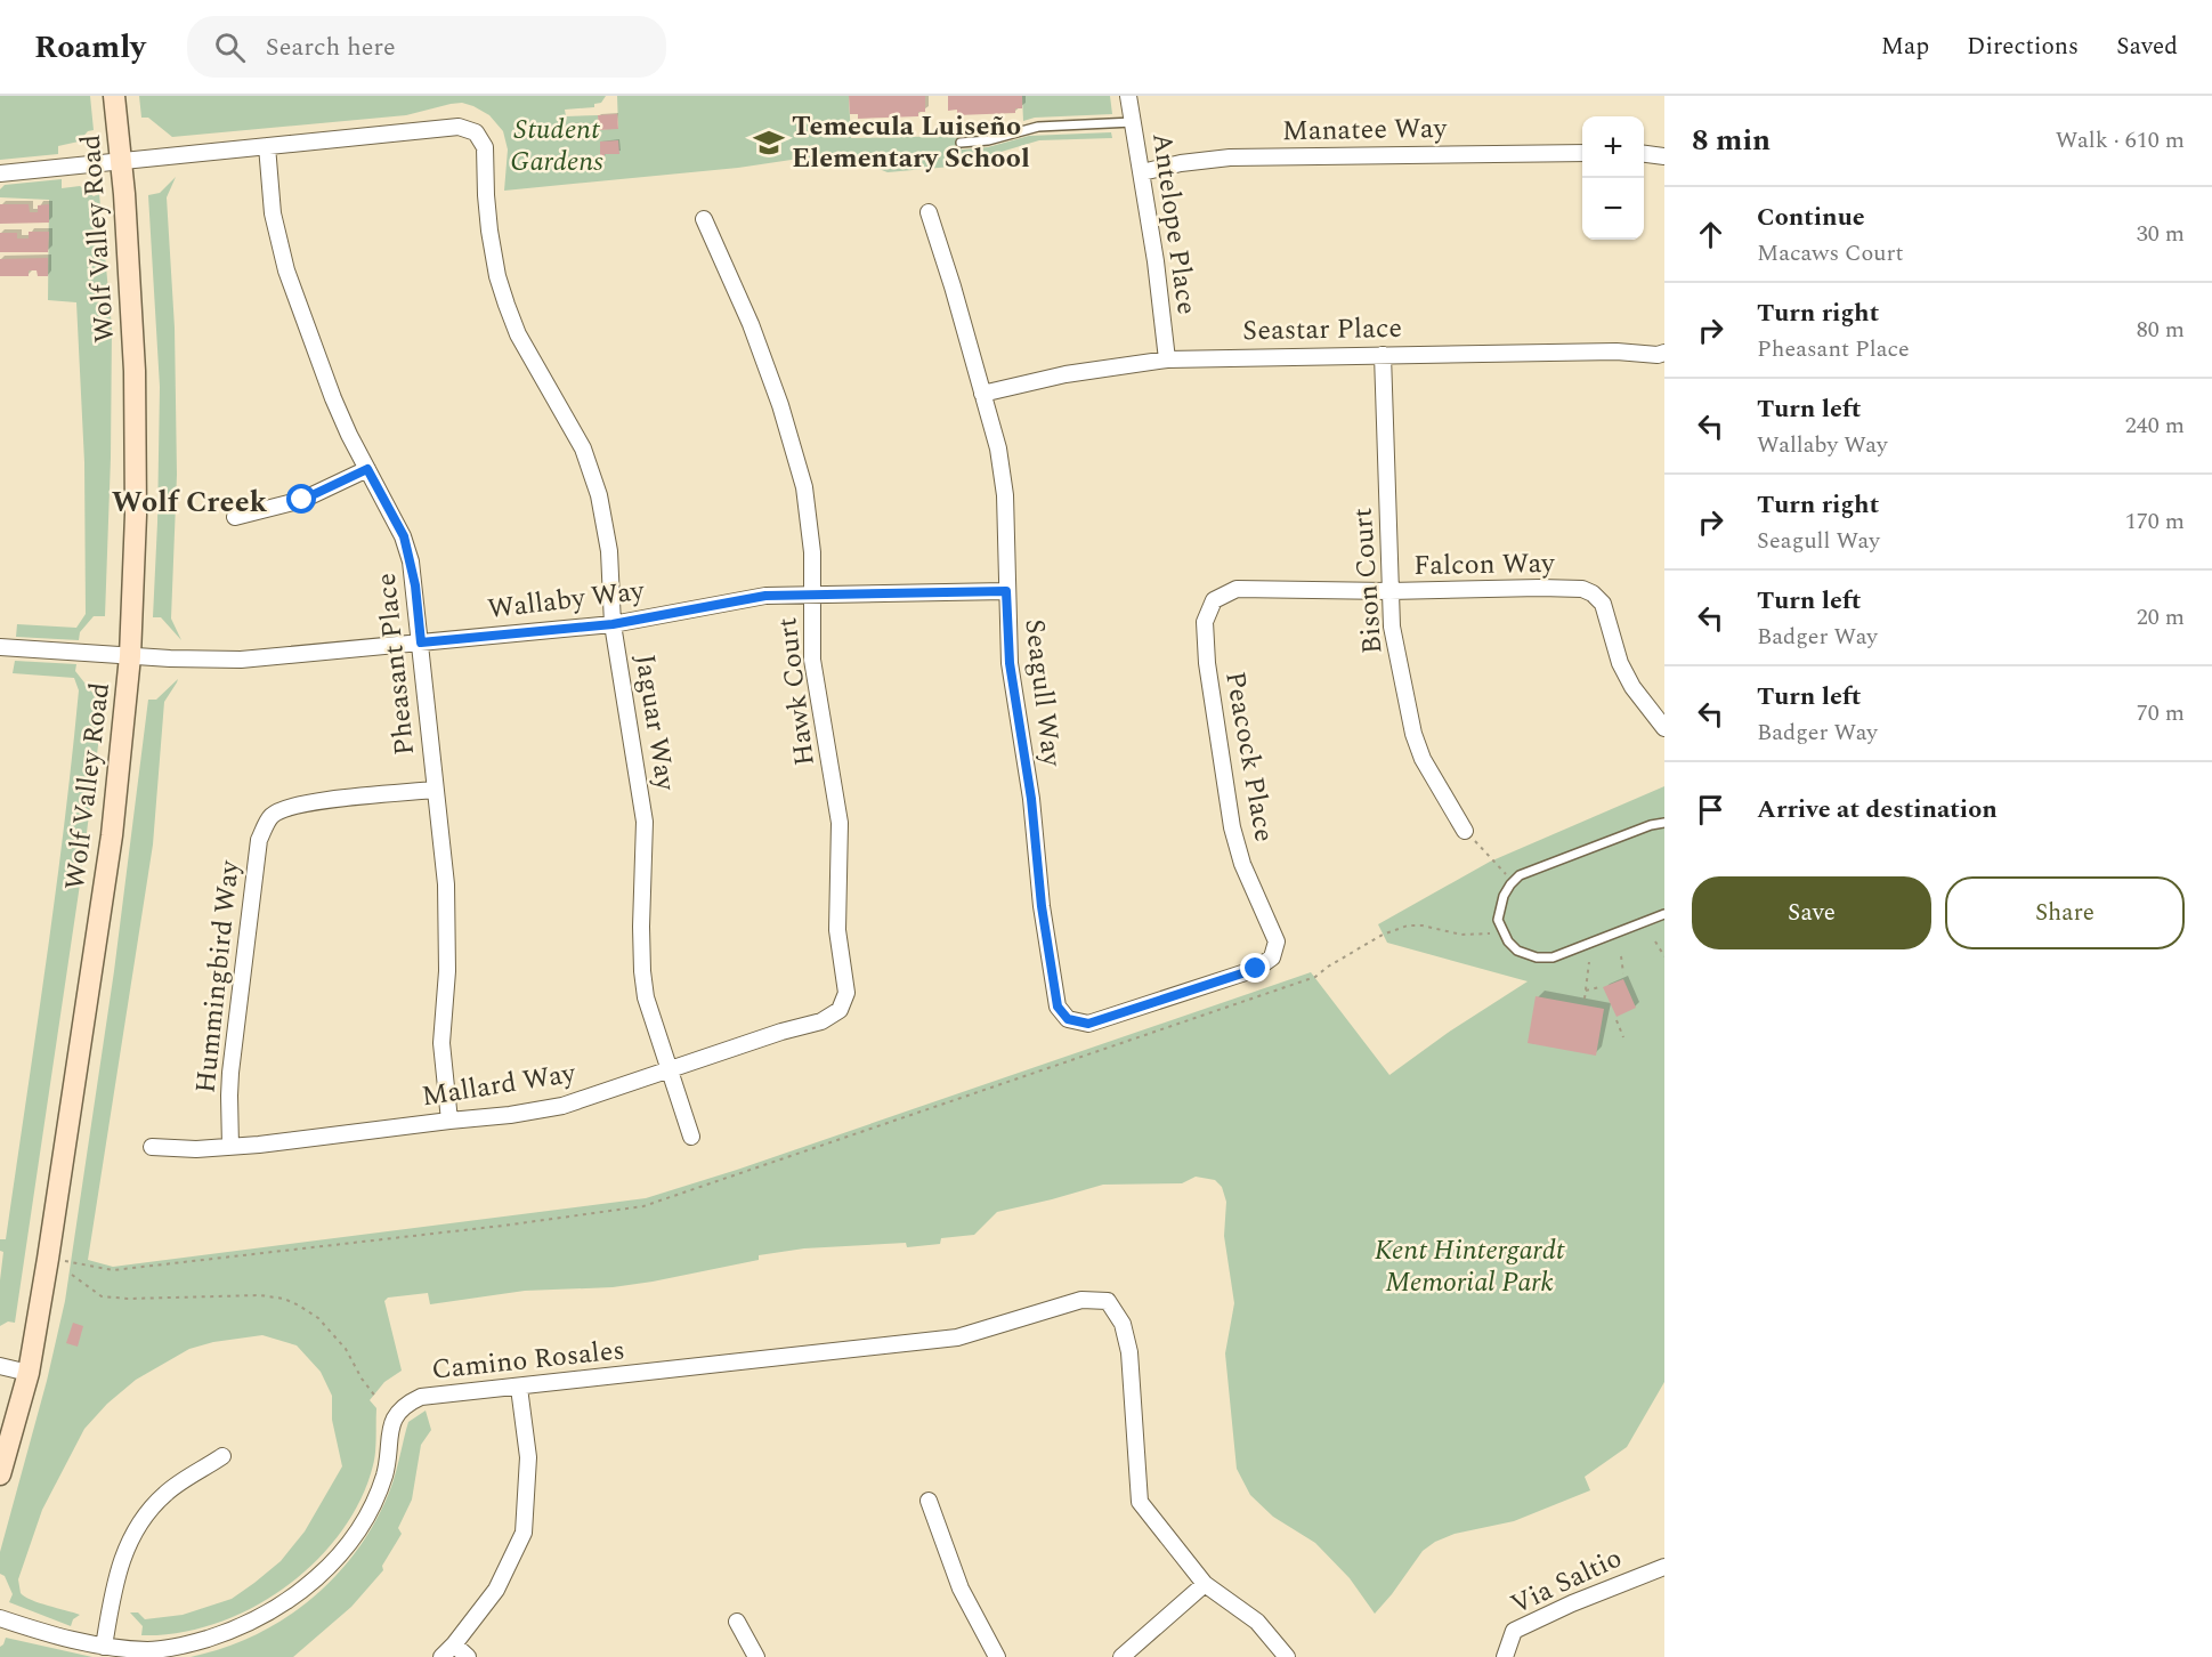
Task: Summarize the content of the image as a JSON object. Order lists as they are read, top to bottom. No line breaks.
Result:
{"streets":{"main road":["Wolf Valley Road"],"street":["Manatee Way","Antelope Place","Seastar Place","Falcon Way","Bison Court","Wallaby Way","Pheasant Place","Hawk Court","Seagull Way","Jaguar Way","Peacock Place","Hummingbird Way","Mallard Way","Camino Rosales","Via Saltio"]},"crossings":[["Manatee Way","Antelope Place"],["Antelope Place","Seastar Place"],["Wolf Valley Road","Wallaby Way"],["Seastar Place","Bison Court"],["Seastar Place","Seagull Way"],["Falcon Way","Bison Court"],["Falcon Way","Peacock Place"],["Wallaby Way","Pheasant Place"],["Wallaby Way","Hawk Court"],["Wallaby Way","Seagull Way"],["Wallaby Way","Jaguar Way"],["Pheasant Place","Jaguar Way"],["Pheasant Place","Hummingbird Way"],["Pheasant Place","Mallard Way"],["Hawk Court","Mallard Way"],["Seagull Way","Peacock Place"],["Jaguar Way","Mallard Way"],["Hummingbird Way","Mallard Way"]],"districts":["Wolf Creek"],"parks":["Student Gardens","Kent Hintergardt Memorial Park"],"places":{"school or university":["Temecula Luiseño Elementary School"]},"page":{"header":"Roamly","search":"Search here","nav":["Map","Directions","Saved"],"heading":["8 min","Walk · 610 m"],"map_buttons":["+","−"],"list":[["Continue","Macaws Court","30 m"],["Turn right","Pheasant Place","80 m"],["Turn left","Wallaby Way","240 m"],["Turn right","Seagull Way","170 m"],["Turn left","Badger Way","20 m"],["Turn left","Badger Way","70 m"],"Arrive at destination"],"buttons":["Save","Share"]}}
